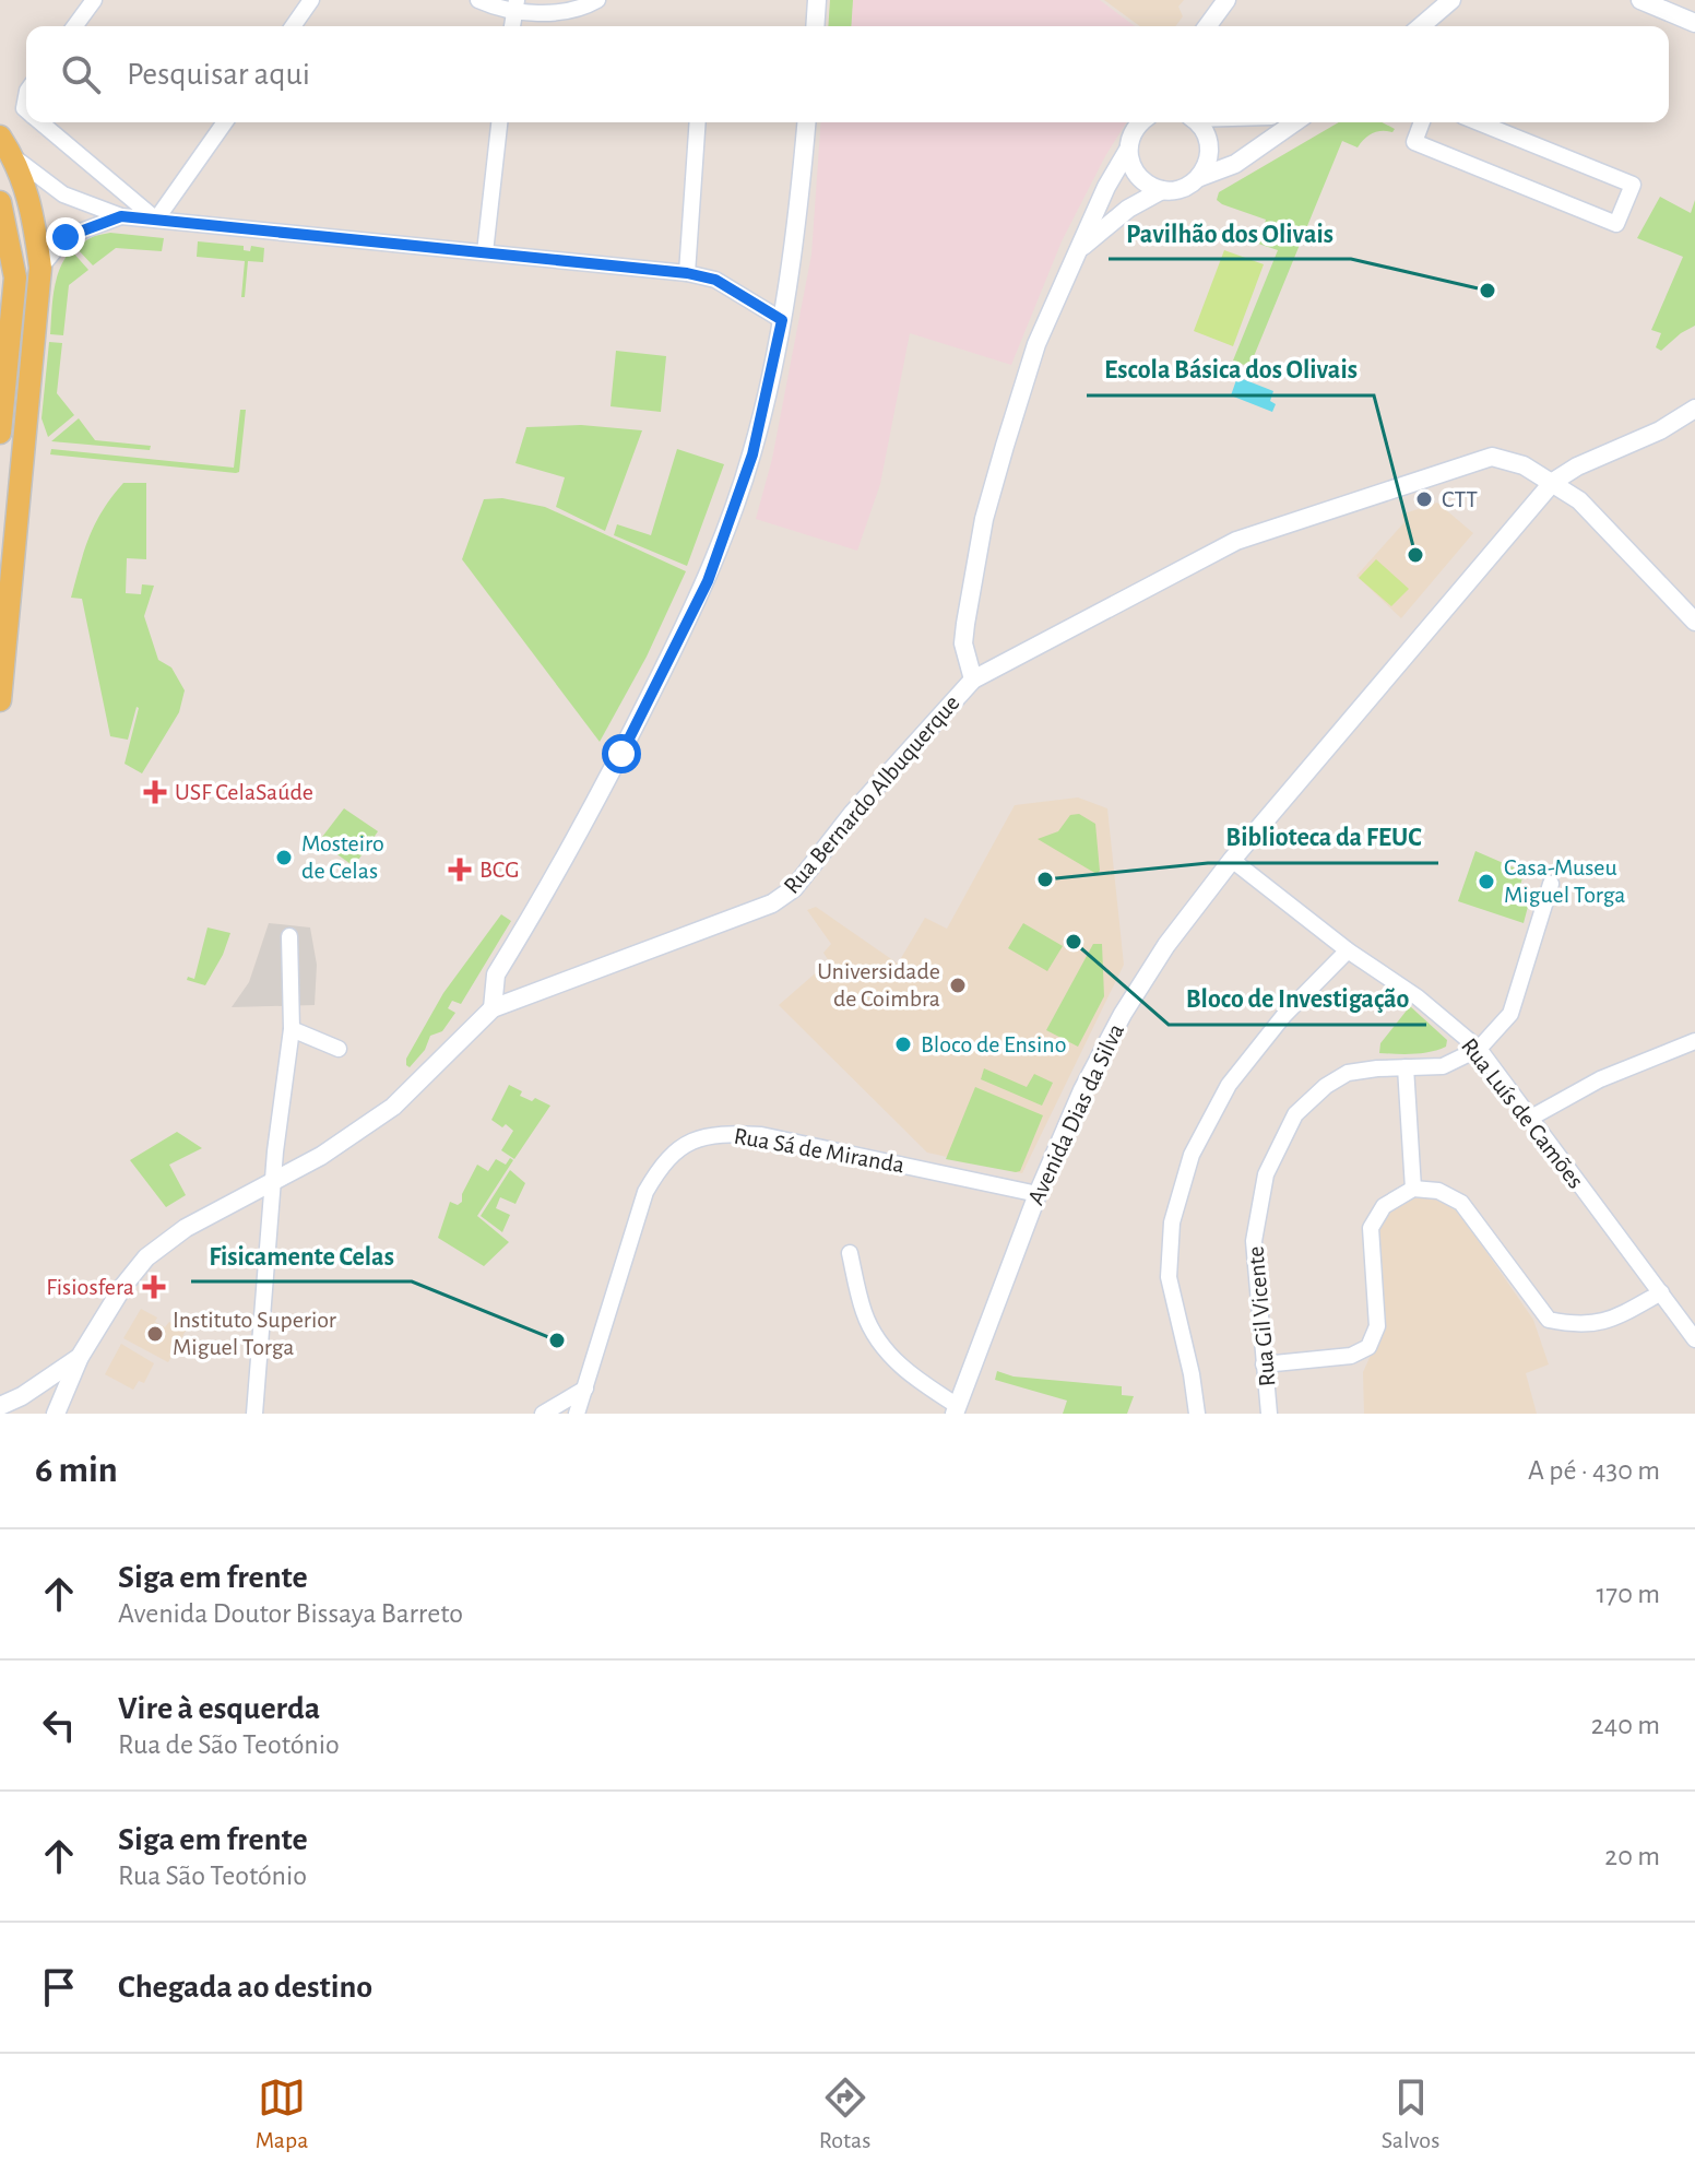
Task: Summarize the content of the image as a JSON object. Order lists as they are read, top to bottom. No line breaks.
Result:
{"streets":{"street":["Rua Bernardo Albuquerque","Rua Luís de Camões","Avenida Dias da Silva","Rua Sá de Miranda","Rua Gil Vicente"]},"crossings":[["Rua Bernardo Albuquerque","Avenida Dias da Silva"],["Rua Luís de Camões","Avenida Dias da Silva"],["Rua Luís de Camões","Rua Gil Vicente"],["Avenida Dias da Silva","Rua Sá de Miranda"]],"places":{"other":["Pavilhão dos Olivais","CTT","Escola Básica dos Olivais","Mosteiro de Celas","Biblioteca da FEUC","Casa-Museu Miguel Torga","Bloco de Investigação","Universidade de Coimbra","Bloco de Ensino","Instituto Superior Miguel Torga","Fisicamente Celas"],"health":["USF CelaSaúde","BCG","Fisiosfera"]},"page":{"search":"Pesquisar aqui","heading":["6 min","A pé · 430 m"],"list":[["Siga em frente","Avenida Doutor Bissaya Barreto","170 m"],["Vire à esquerda","Rua de São Teotónio","240 m"],["Siga em frente","Rua São Teotónio","20 m"],"Chegada ao destino"],"nav":["Mapa","Rotas","Salvos"]}}
